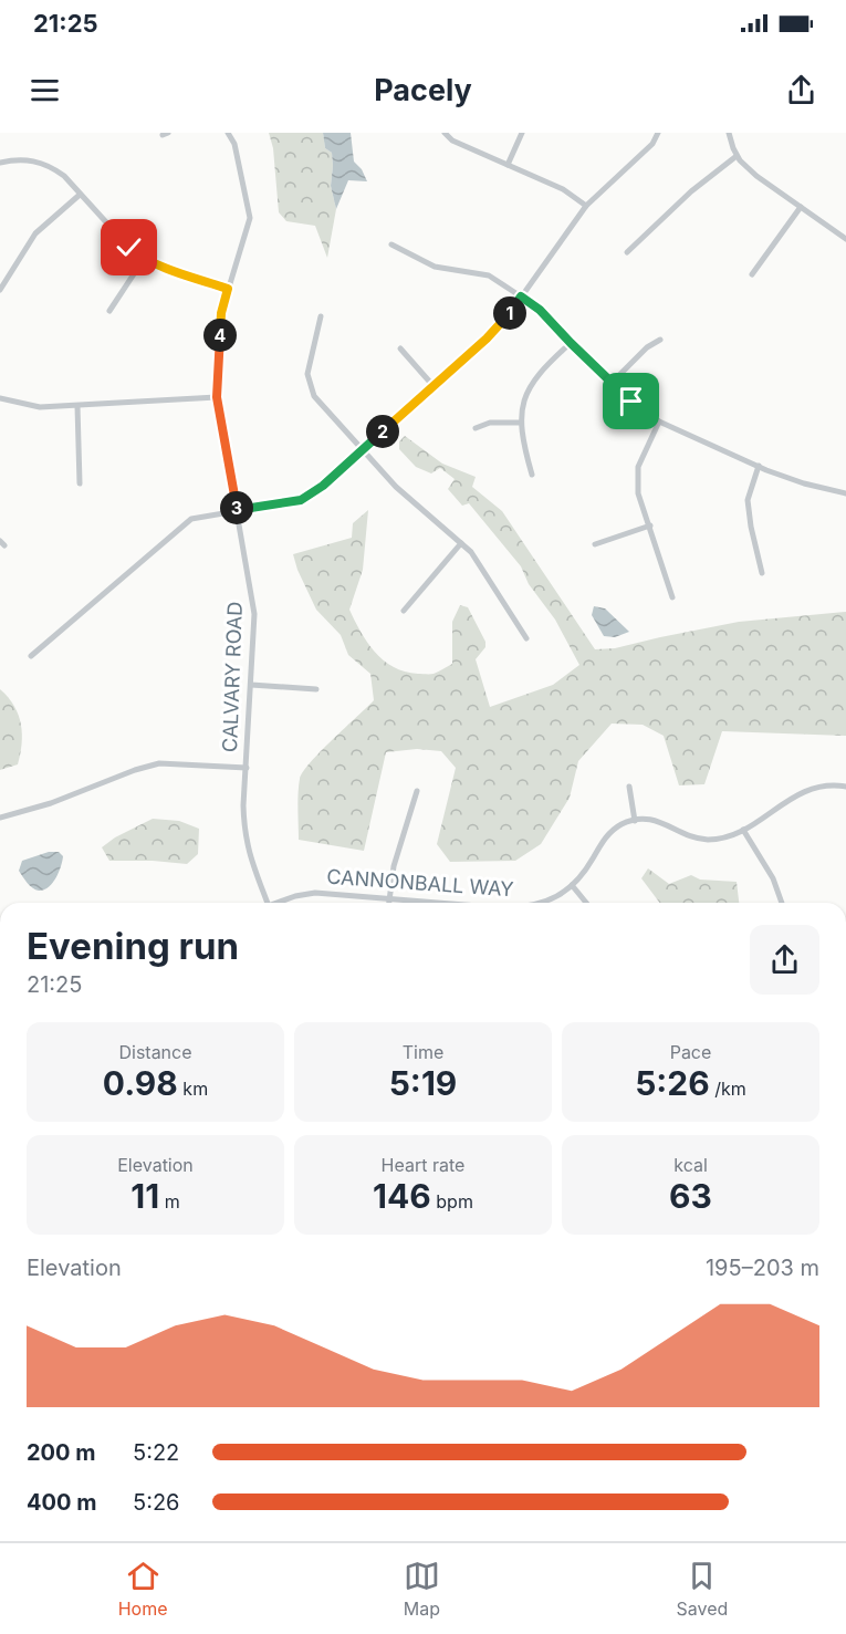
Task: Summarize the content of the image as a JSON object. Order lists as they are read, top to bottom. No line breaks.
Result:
{"streets":{"street":["CALVARY ROAD","CANNONBALL WAY"]},"page":{"status":"21:25","header":"Pacely","pins":["1","4","2","3"],"heading":["Evening run","21:25"],"stats":[["Distance","0.98 km"],["Time","5:19"],["Pace","5:26 /km"],["Elevation","11 m"],["Heart rate","146 bpm"],["kcal","63"]],"chart":["Elevation","195–203 m"],"list":[{"name":"200 m","note":"5:22"},{"name":"400 m","note":"5:26"}],"tabs":["Home","Map","Saved"]}}
